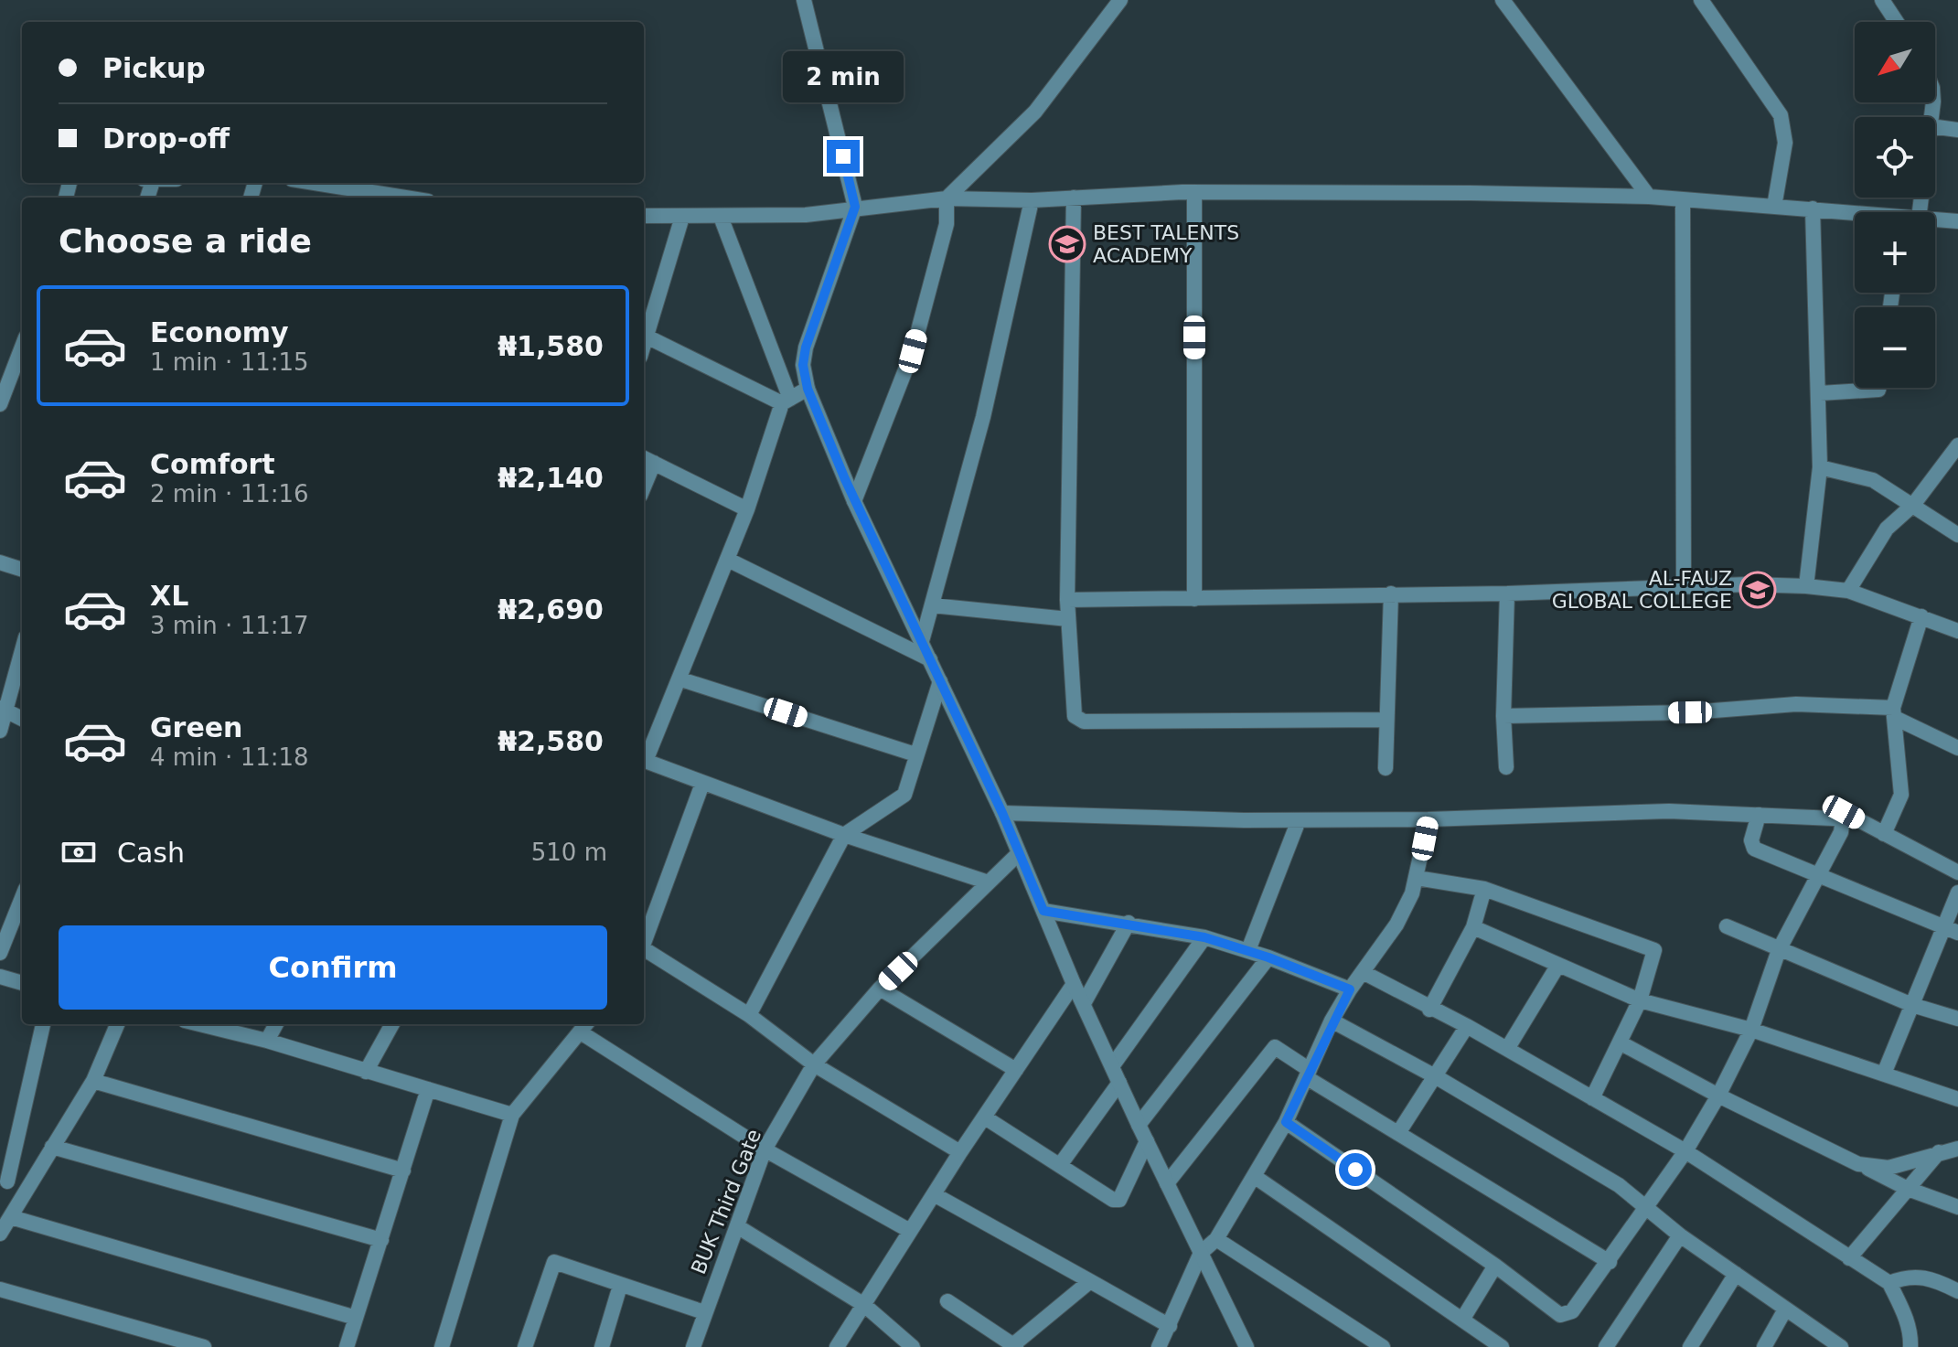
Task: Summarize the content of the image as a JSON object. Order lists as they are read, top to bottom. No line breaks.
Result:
{"streets":{"street":["BUK Third Gate"]},"places":{"school or university":["BEST TALENTS ACADEMY","AL-FAUZ GLOBAL COLLEGE"]},"north":"bottom left","page":{"map_buttons":["+","−"],"banner":["Pickup","Drop-off"],"bubble":"2 min","heading":"Choose a ride","list":[{"name":"Economy","note":"1 min · 11:15","value":"₦1,580"},{"name":"Comfort","note":"2 min · 11:16","value":"₦2,140"},{"name":"XL","note":"3 min · 11:17","value":"₦2,690"},{"name":"Green","note":"4 min · 11:18","value":"₦2,580"}],"pay":["Cash","510 m"],"buttons":"Confirm"}}
